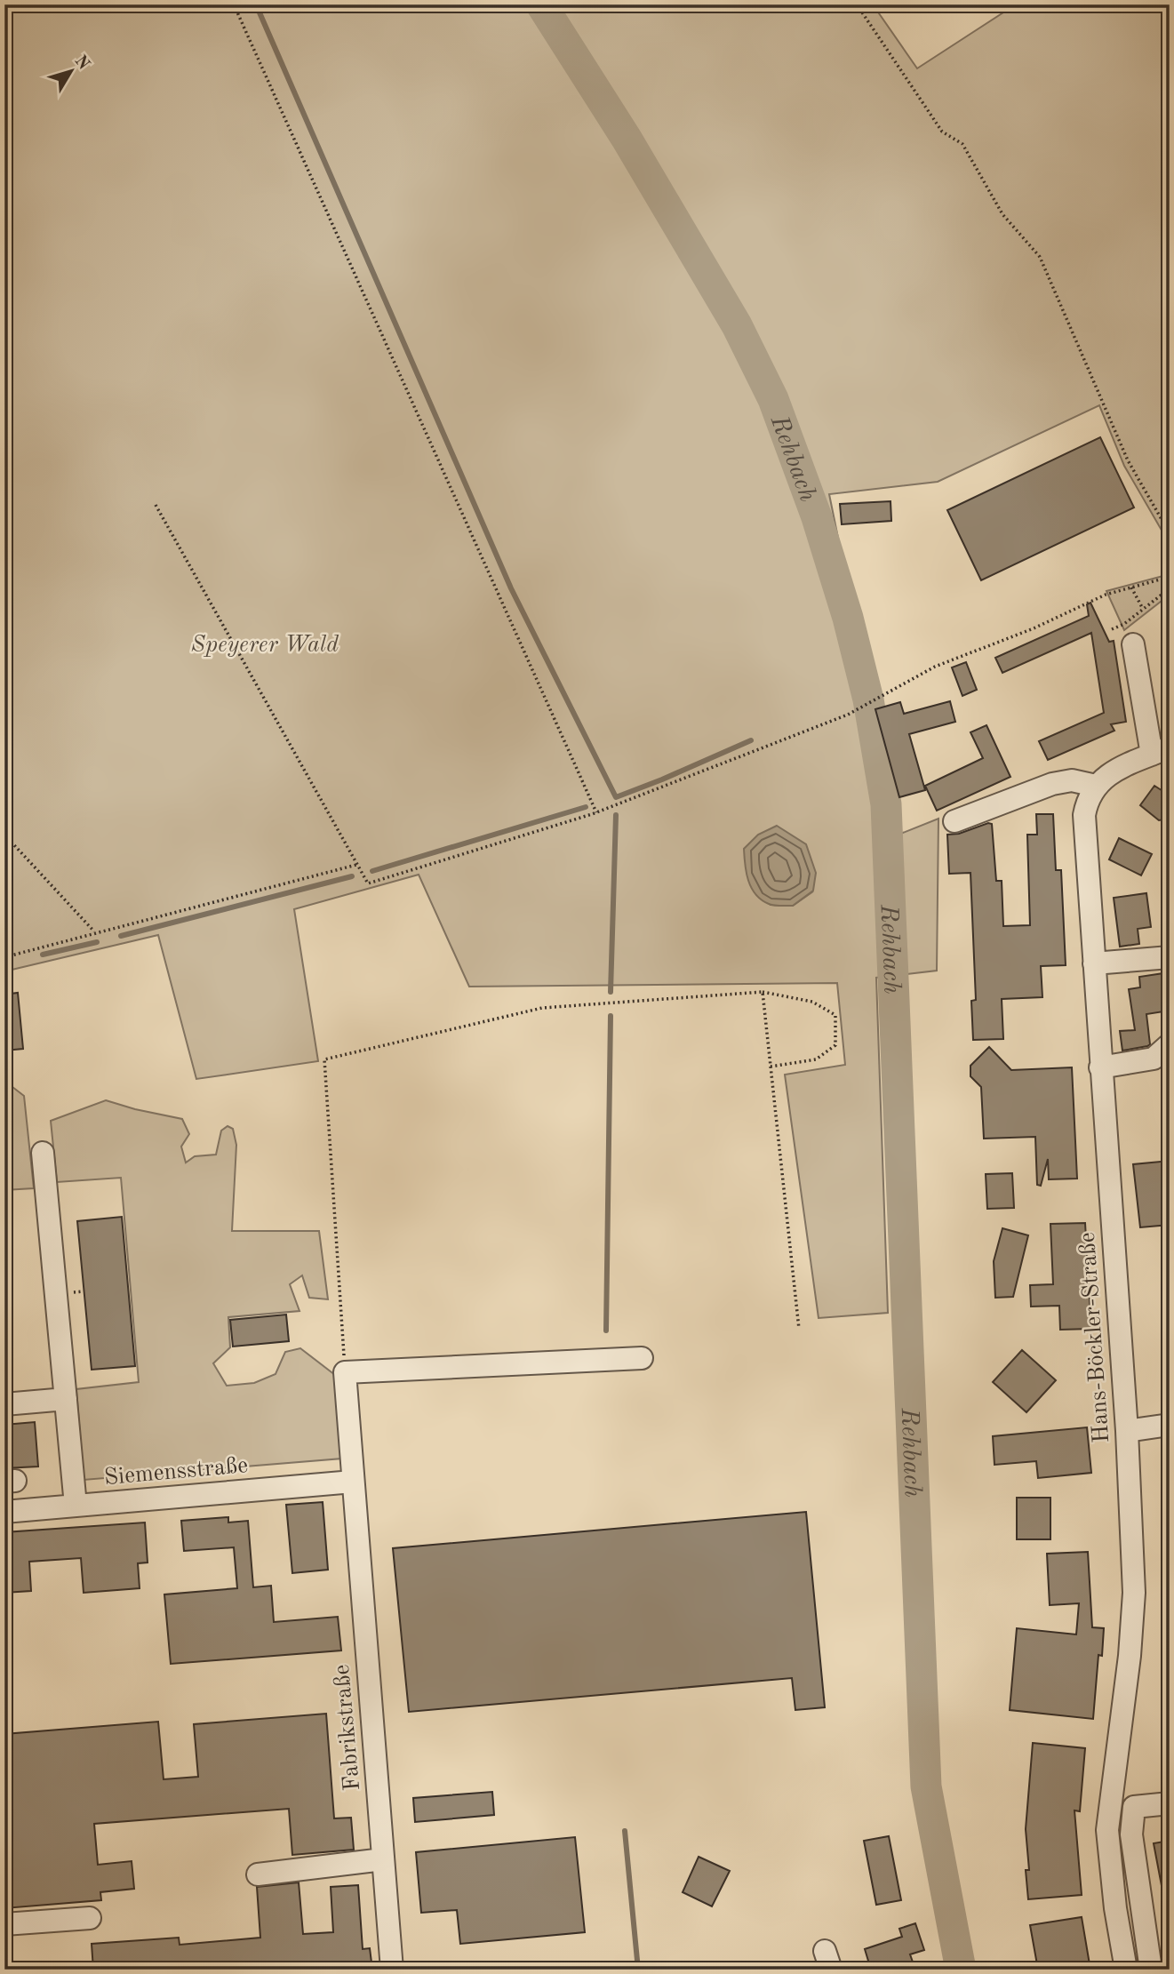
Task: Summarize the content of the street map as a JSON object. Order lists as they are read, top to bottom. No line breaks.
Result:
{"streets":{"street":["Hans-Böckler-Straße","Siemensstraße","Fabrikstraße"]},"crossings":[["Siemensstraße","Fabrikstraße"]],"water":["Rehbach"],"parks":["Speyerer Wald"],"north":"top right"}
